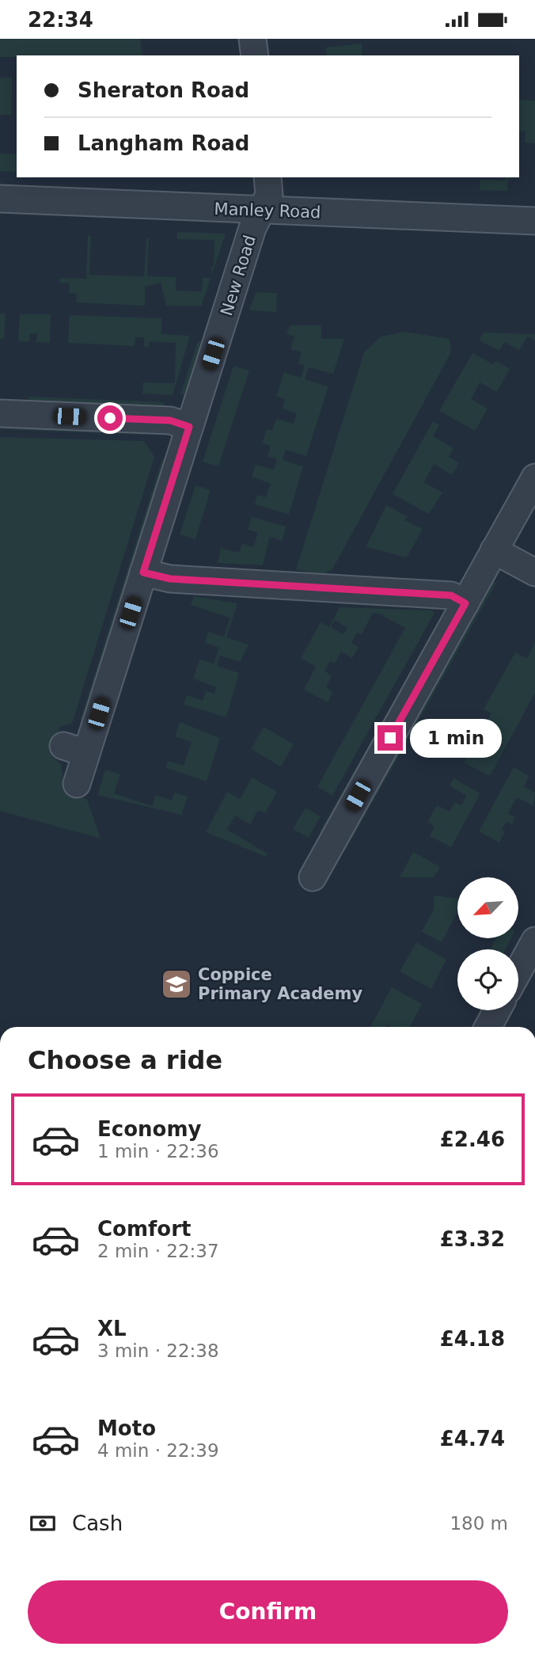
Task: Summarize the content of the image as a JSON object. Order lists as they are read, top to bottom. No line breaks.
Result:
{"streets":{"street":["Manley Road","New Road"]},"crossings":[["Manley Road","New Road"]],"places":{"school or university":["Coppice Primary Academy"]},"north":"bottom left","page":{"status":"22:34","banner":["Sheraton Road","Langham Road"],"bubble":"1 min","heading":"Choose a ride","list":[{"name":"Economy","note":"1 min · 22:36","value":"£2.46"},{"name":"Comfort","note":"2 min · 22:37","value":"£3.32"},{"name":"XL","note":"3 min · 22:38","value":"£4.18"},{"name":"Moto","note":"4 min · 22:39","value":"£4.74"}],"pay":["Cash","180 m"],"buttons":"Confirm"}}
